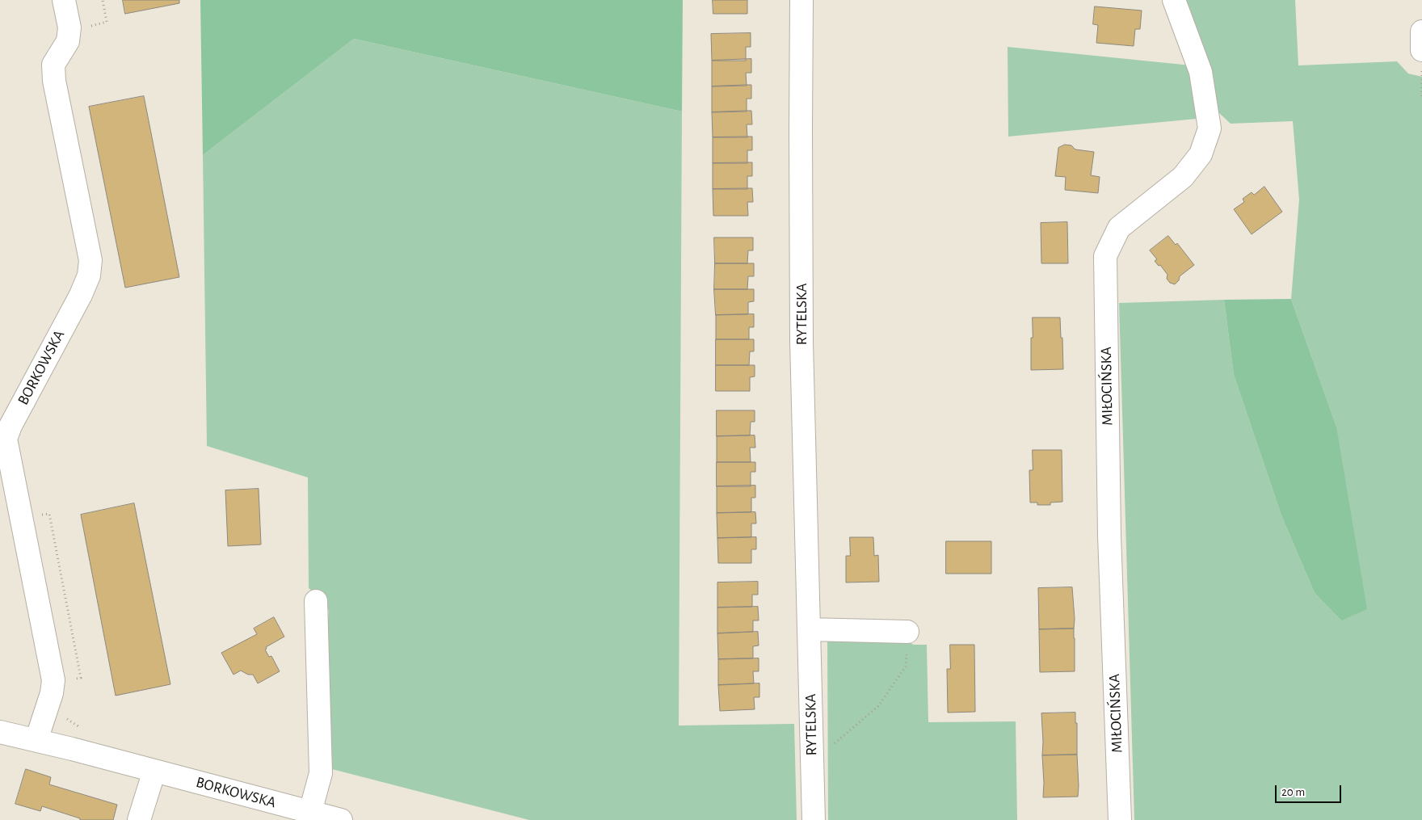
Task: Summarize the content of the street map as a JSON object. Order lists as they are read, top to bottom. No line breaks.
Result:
{"streets":{"street":["RYTELSKA","BORKOWSKA","MIŁOCIŃSKA"]},"scale_bar":"20 m"}
